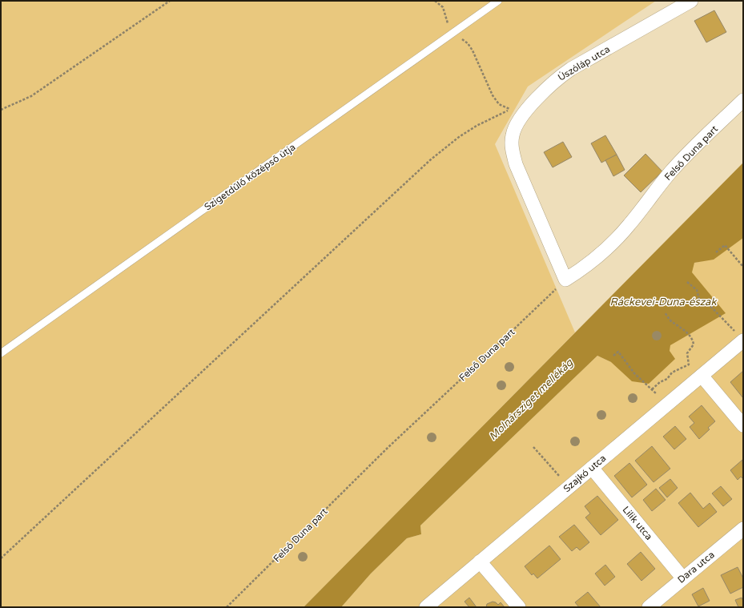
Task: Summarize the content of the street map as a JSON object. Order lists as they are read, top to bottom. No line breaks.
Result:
{"streets":{"street":["Úszóláp utca","Felső Duna part","Szajkó utca","Lilik utca","Dara utca"],"lane":["Szigetdűlő középső útja"]},"crossings":[["Úszóláp utca","Felső Duna part"],["Szajkó utca","Lilik utca"],["Lilik utca","Dara utca"]],"water":["Ráckevei-Duna-észak","Molnársziget mellékág"]}
